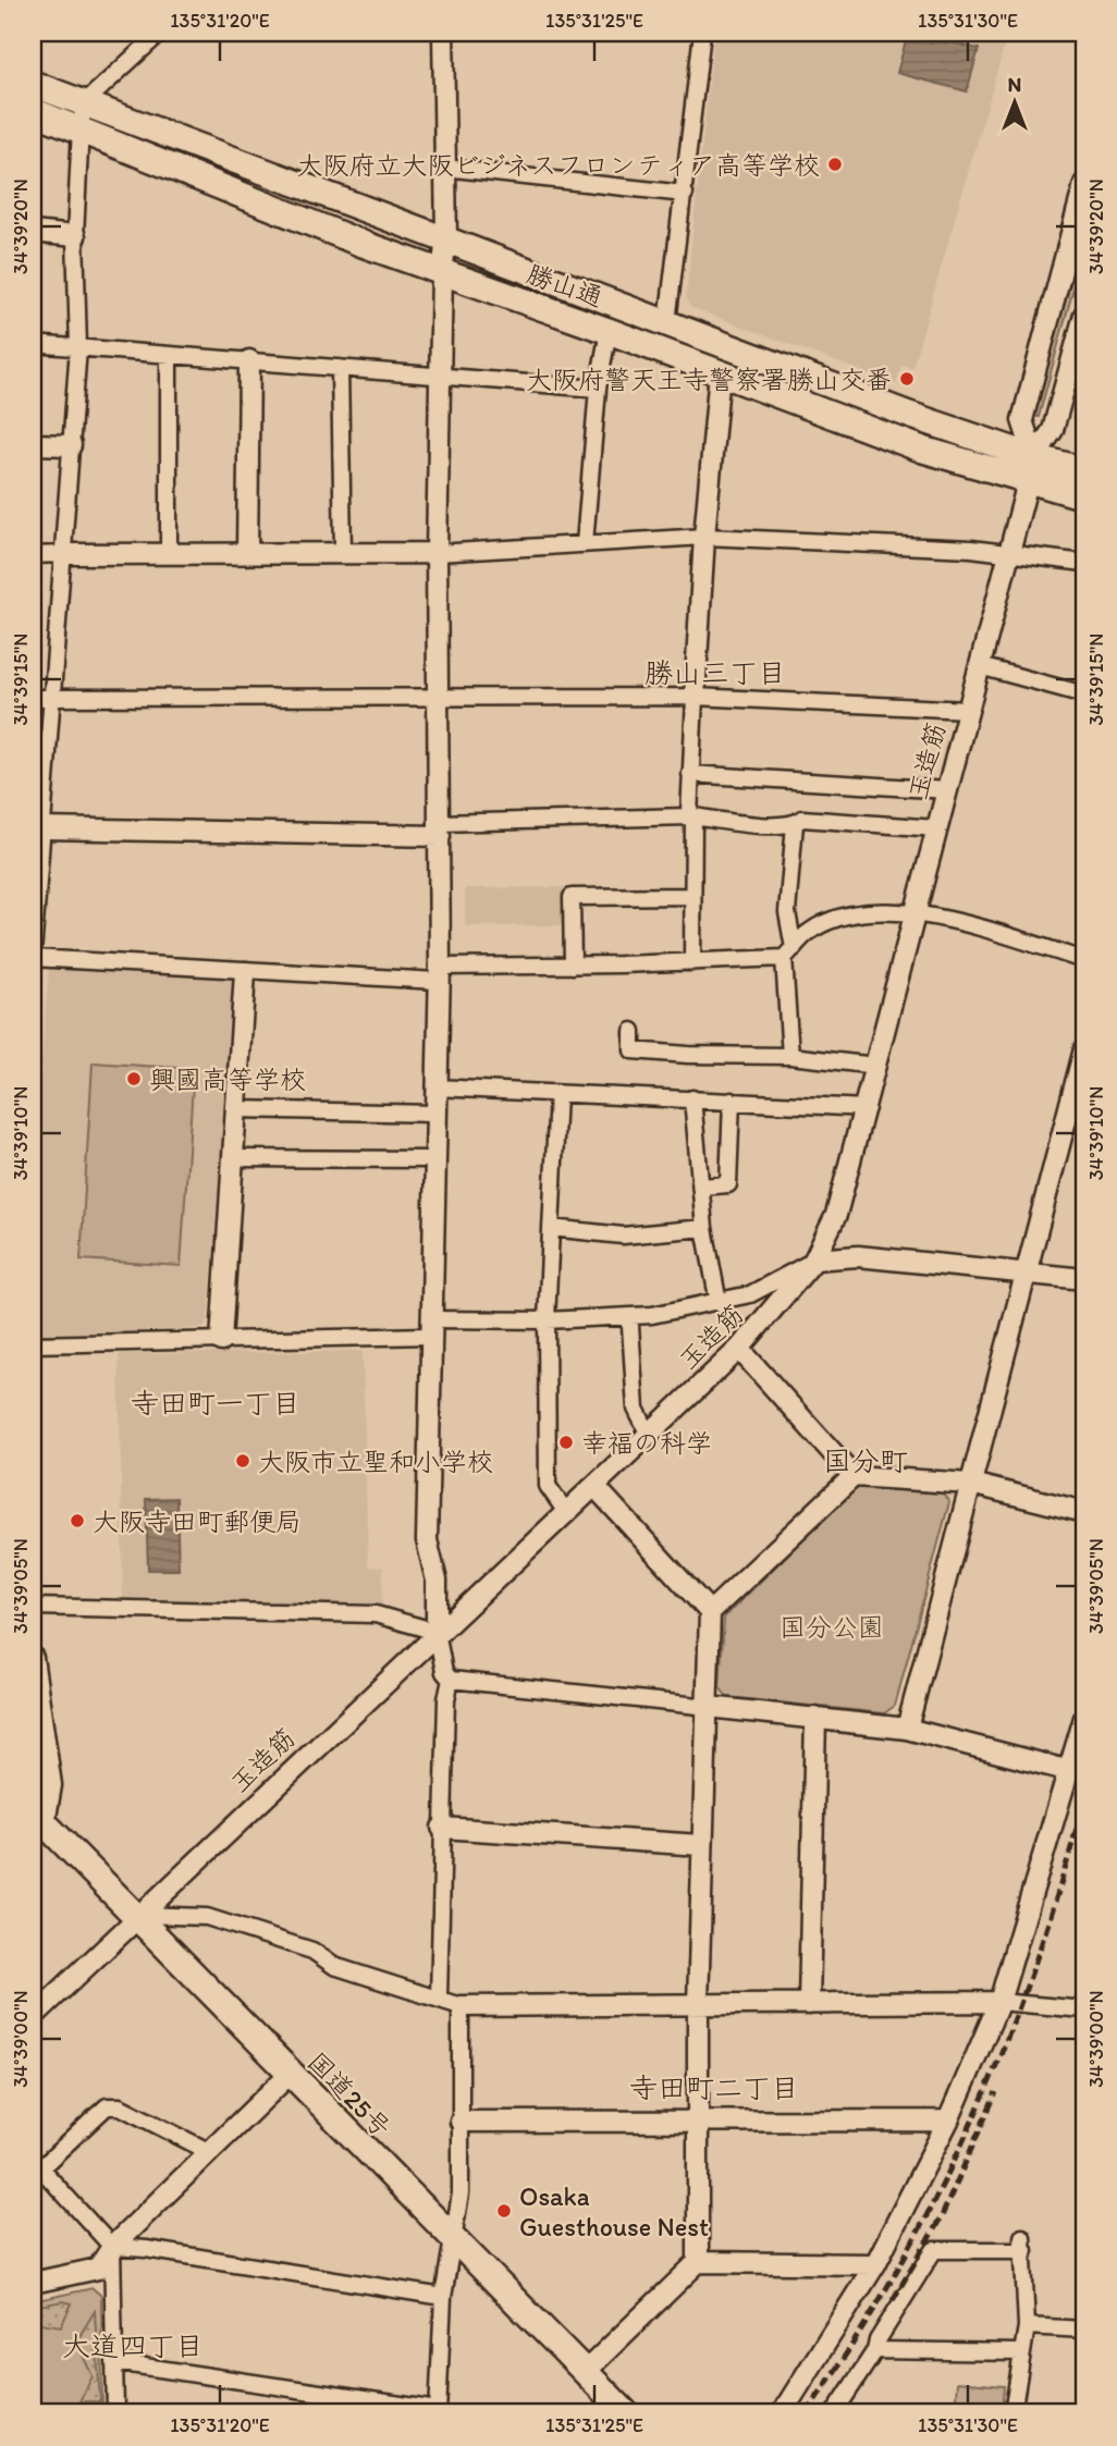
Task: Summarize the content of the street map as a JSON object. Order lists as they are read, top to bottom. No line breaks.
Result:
{"streets":{"main road":["勝山通","国道25号"],"street":["玉造筋"]},"crossings":[["勝山通","玉造筋"],["玉造筋","国道25号"]],"districts":["勝山三丁目","寺田町一丁目","国分町","寺田町二丁目","大道四丁目"],"parks":["国分公園"],"places":["大阪府立大阪ビジネスフロンティア高等学校","大阪府警天王寺警察署勝山交番","興國高等学校","幸福の科学","大阪市立聖和小学校","大阪寺田町郵便局","Osaka Guesthouse Nest"],"north":"top","coordinates":["135°31'20\"E","135°31'25\"E","135°31'30\"E","34°39'20\"N","34°39'15\"N","34°39'10\"N","34°39'05\"N","34°39'00\"N"]}
